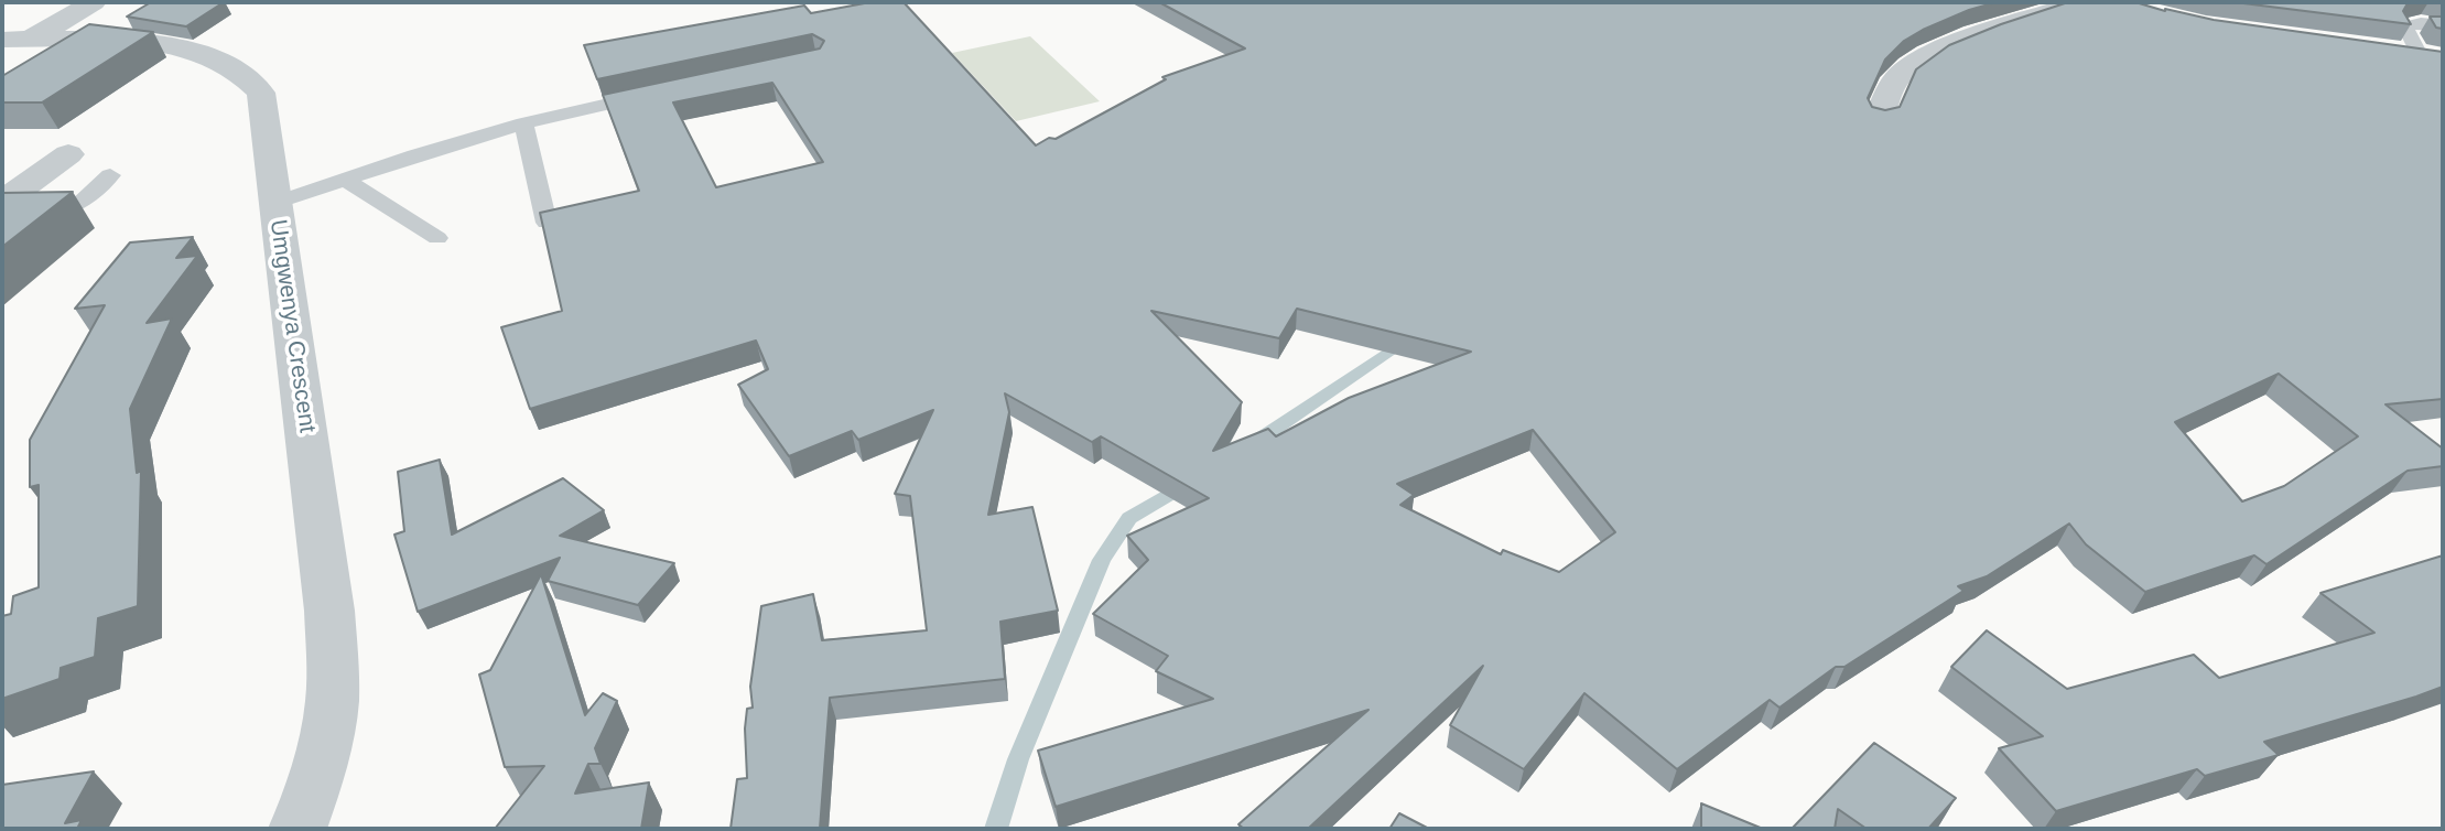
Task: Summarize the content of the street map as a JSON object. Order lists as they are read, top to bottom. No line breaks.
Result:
{"streets":{"street":["Umgwenya Crescent"]}}
